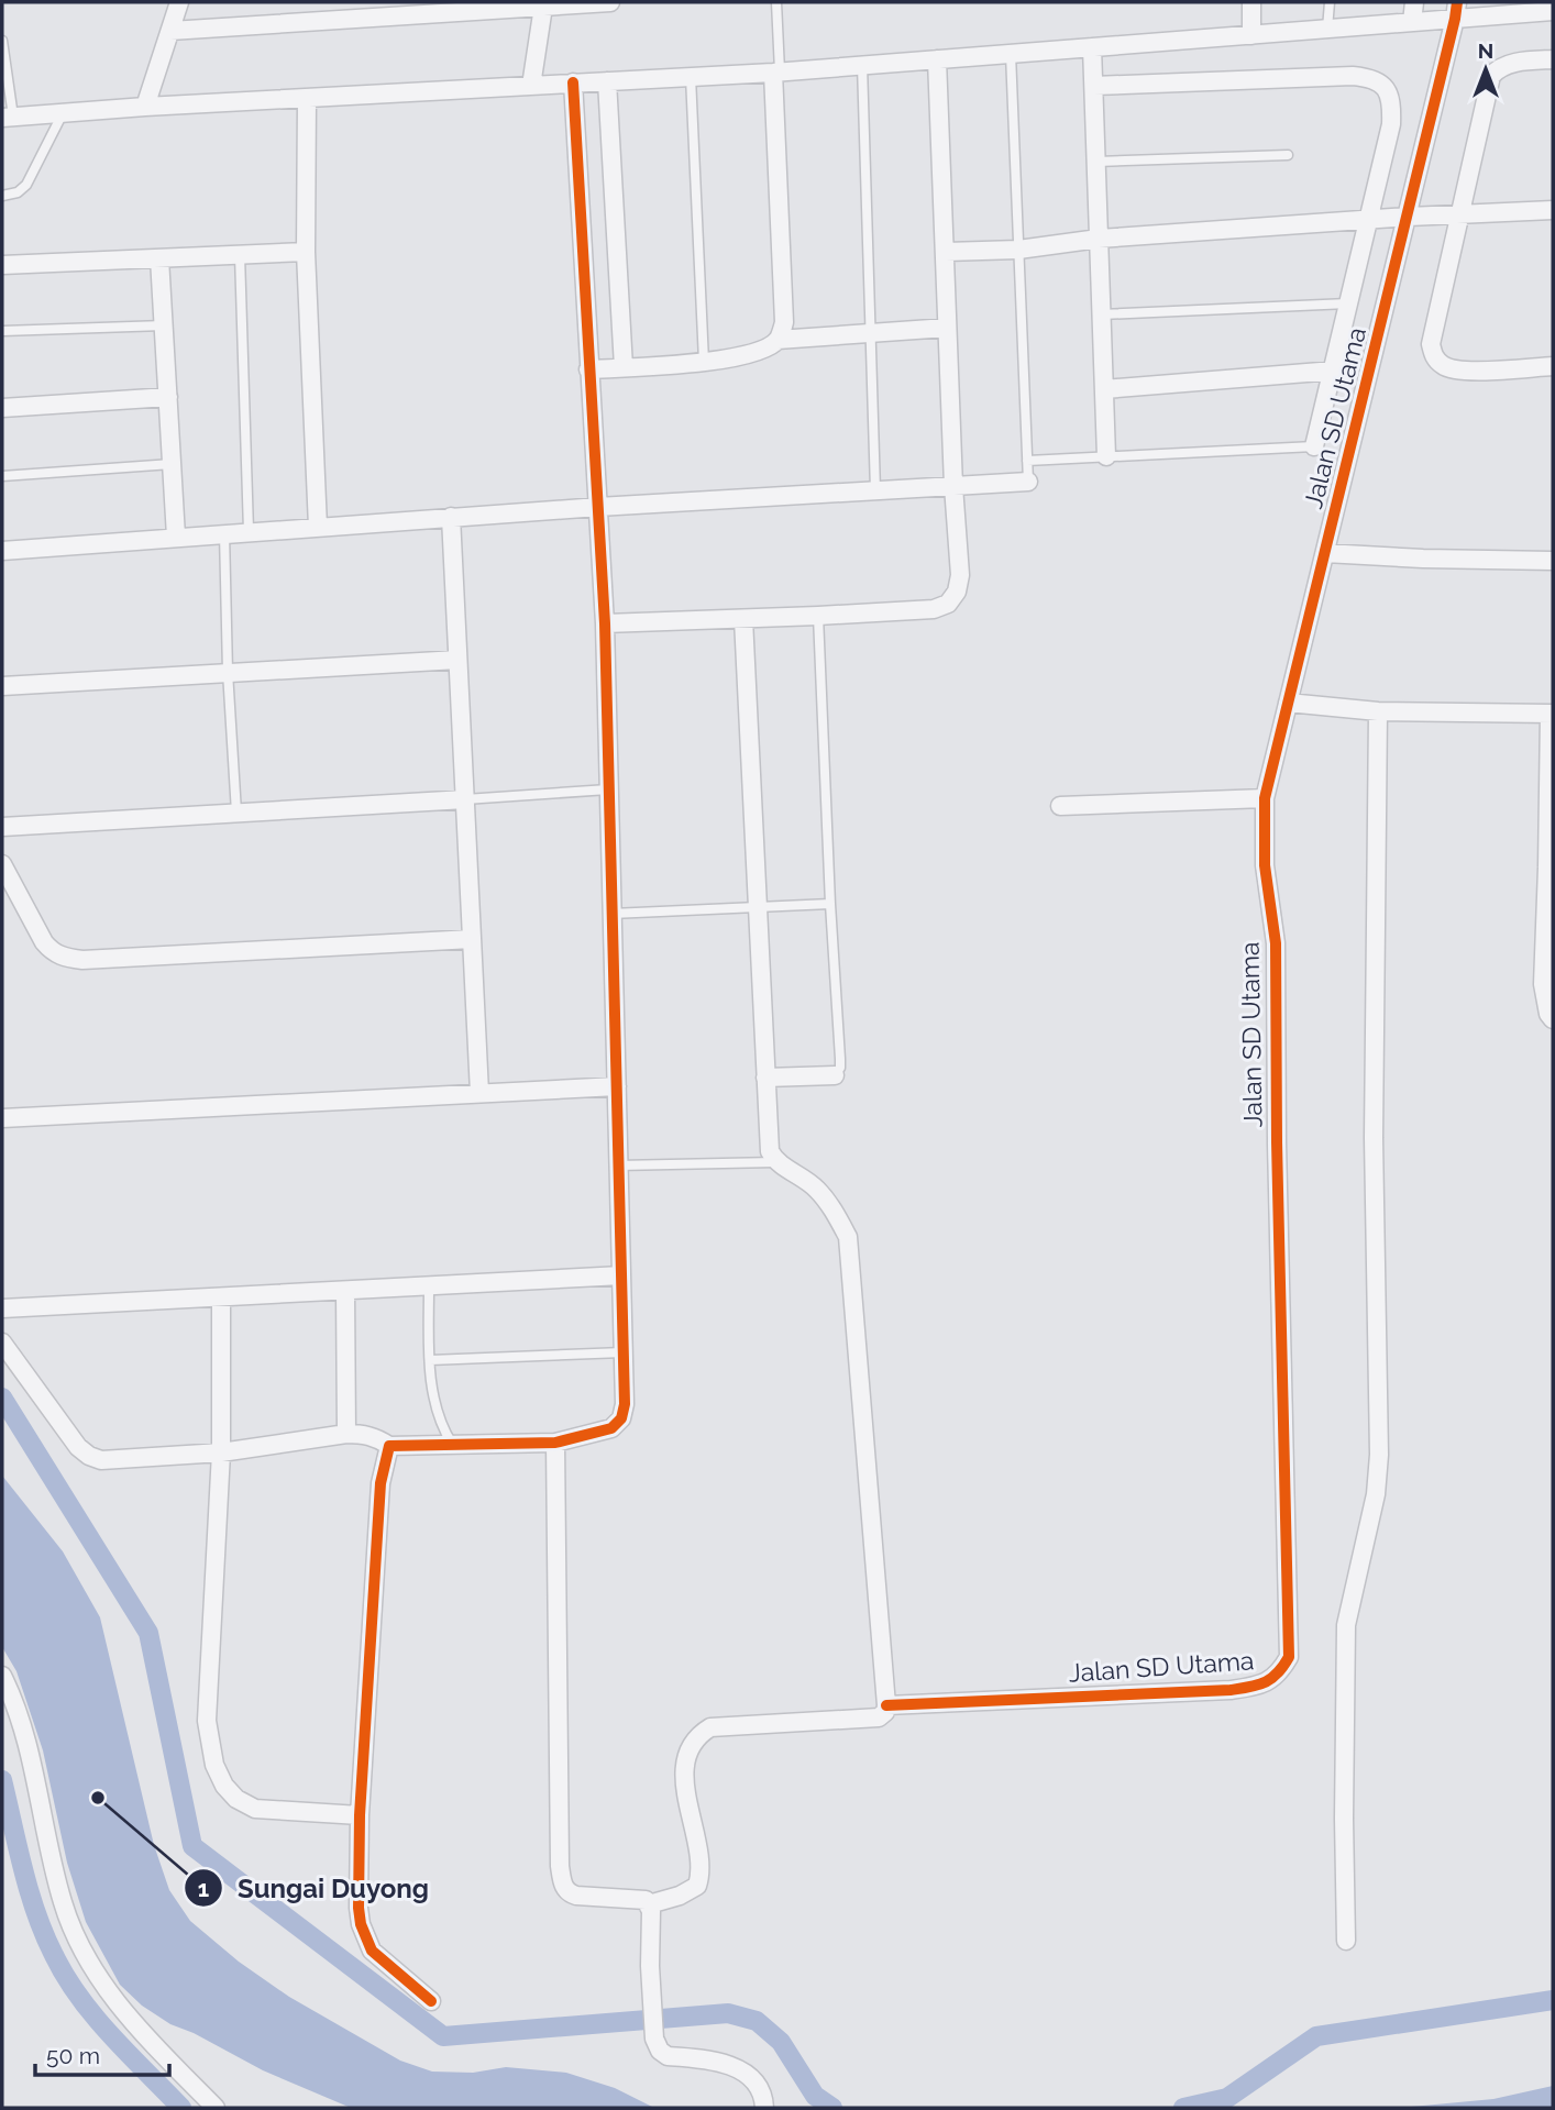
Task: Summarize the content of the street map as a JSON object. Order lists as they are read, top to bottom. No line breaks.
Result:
{"streets":{"street":["Jalan SD Utama"]},"places":["Sungai Duyong"],"scale_bar":"50 m","north":"top"}
